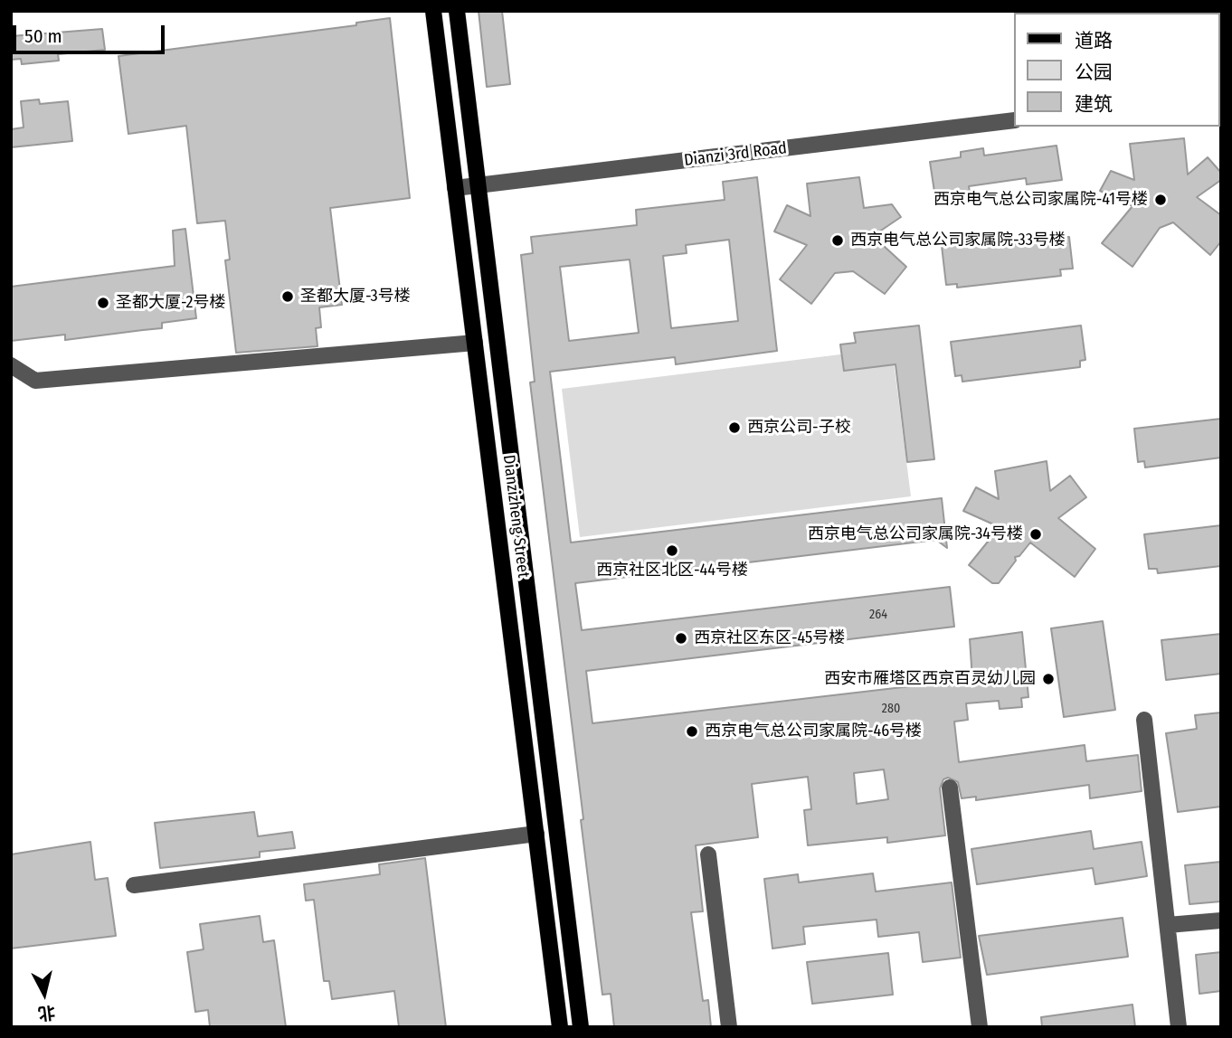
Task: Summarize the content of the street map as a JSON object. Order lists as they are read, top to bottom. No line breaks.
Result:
{"streets":{"main road":["Dianzizheng Street"],"street":["Dianzi 3rd Road"]},"crossings":[["Dianzi 3rd Road","Dianzizheng Street"]],"places":["西京电气总公司家属院-41号楼","西京电气总公司家属院-33号楼","圣都大厦-3号楼","圣都大厦-2号楼","西京公司-子校","西京电气总公司家属院-34号楼","西京社区北区-44号楼","西京社区东区-45号楼","西安市雁塔区西京百灵幼儿园","西京电气总公司家属院-46号楼"],"house_numbers":["264","280"],"legend":["道路","公园","建筑"],"scale_bar":"50 m","north":"bottom"}
